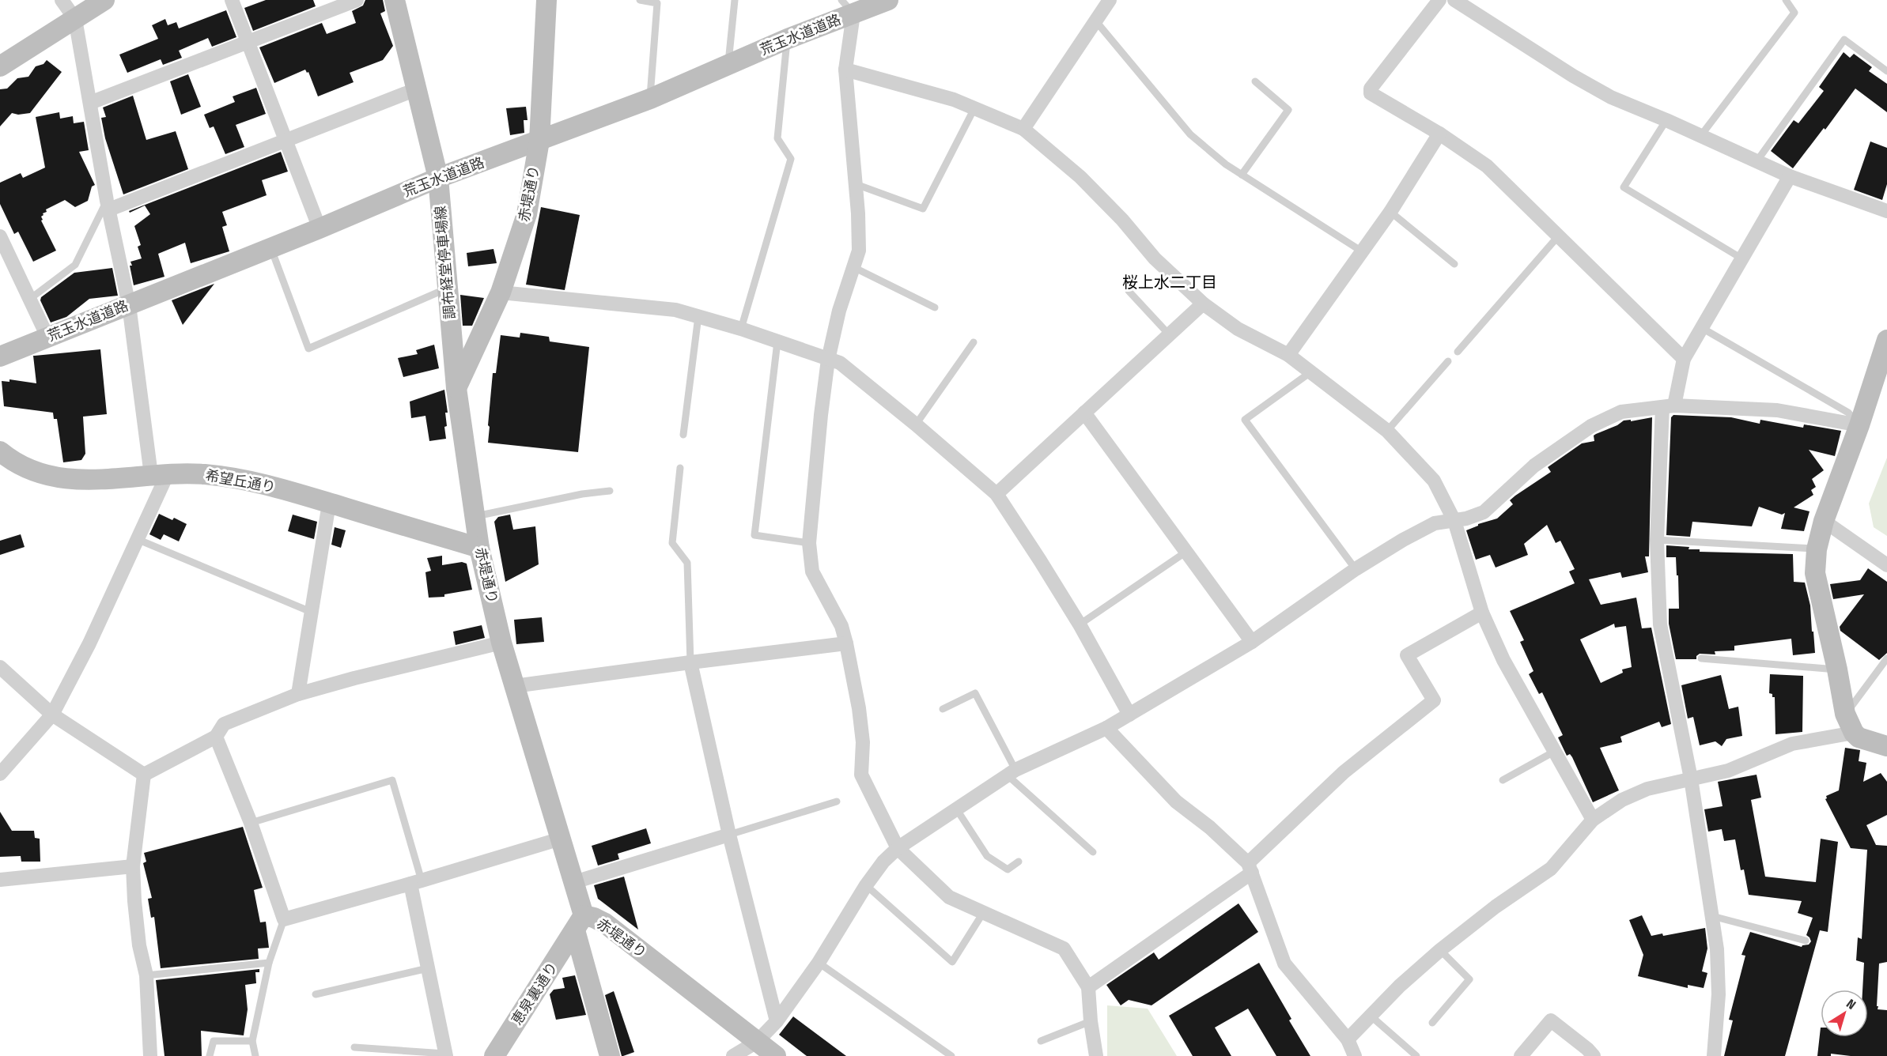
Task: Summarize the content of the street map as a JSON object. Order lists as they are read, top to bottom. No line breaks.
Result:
{"streets":{"main road":["荒玉水道道路","赤堤通り","調布経堂停車場線","希望丘通り","恵泉裏通り"]},"crossings":[["荒玉水道道路","赤堤通り"],["荒玉水道道路","調布経堂停車場線"],["赤堤通り","調布経堂停車場線"],["赤堤通り","希望丘通り"],["赤堤通り","恵泉裏通り"]],"districts":["桜上水二丁目"],"north":"top right"}
